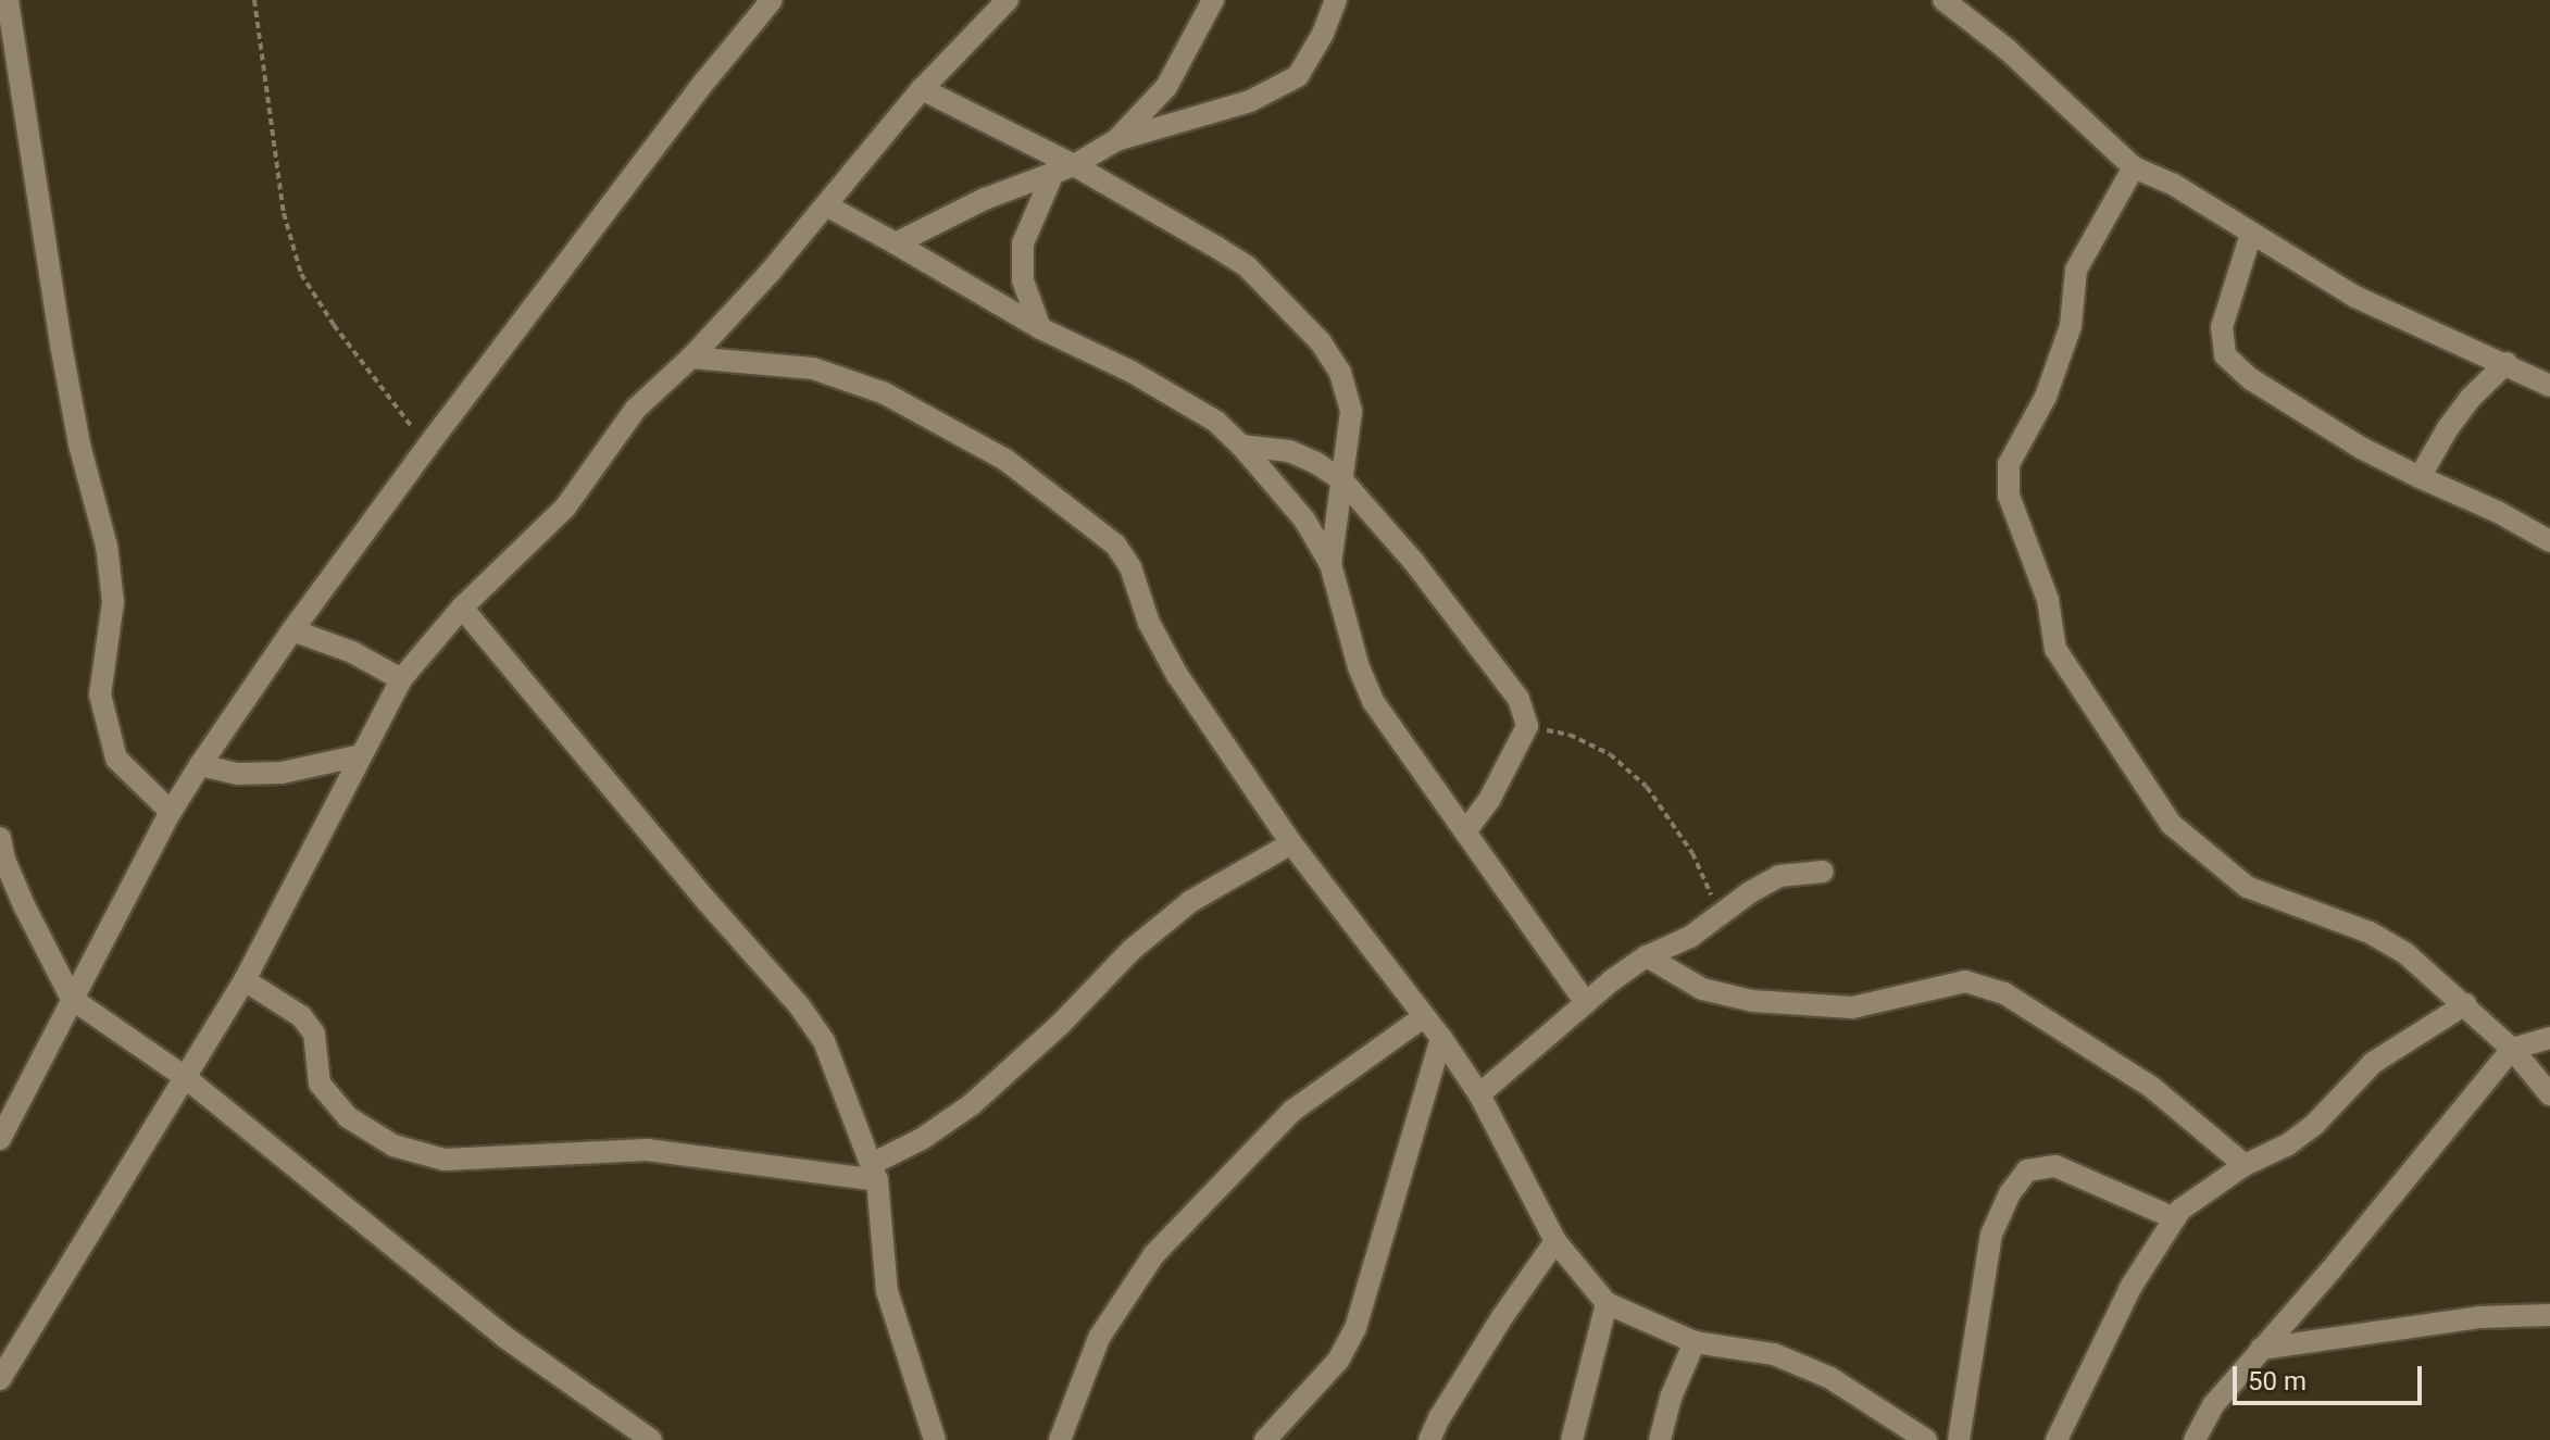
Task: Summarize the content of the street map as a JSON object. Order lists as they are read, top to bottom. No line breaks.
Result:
{"scale_bar":"50 m"}
